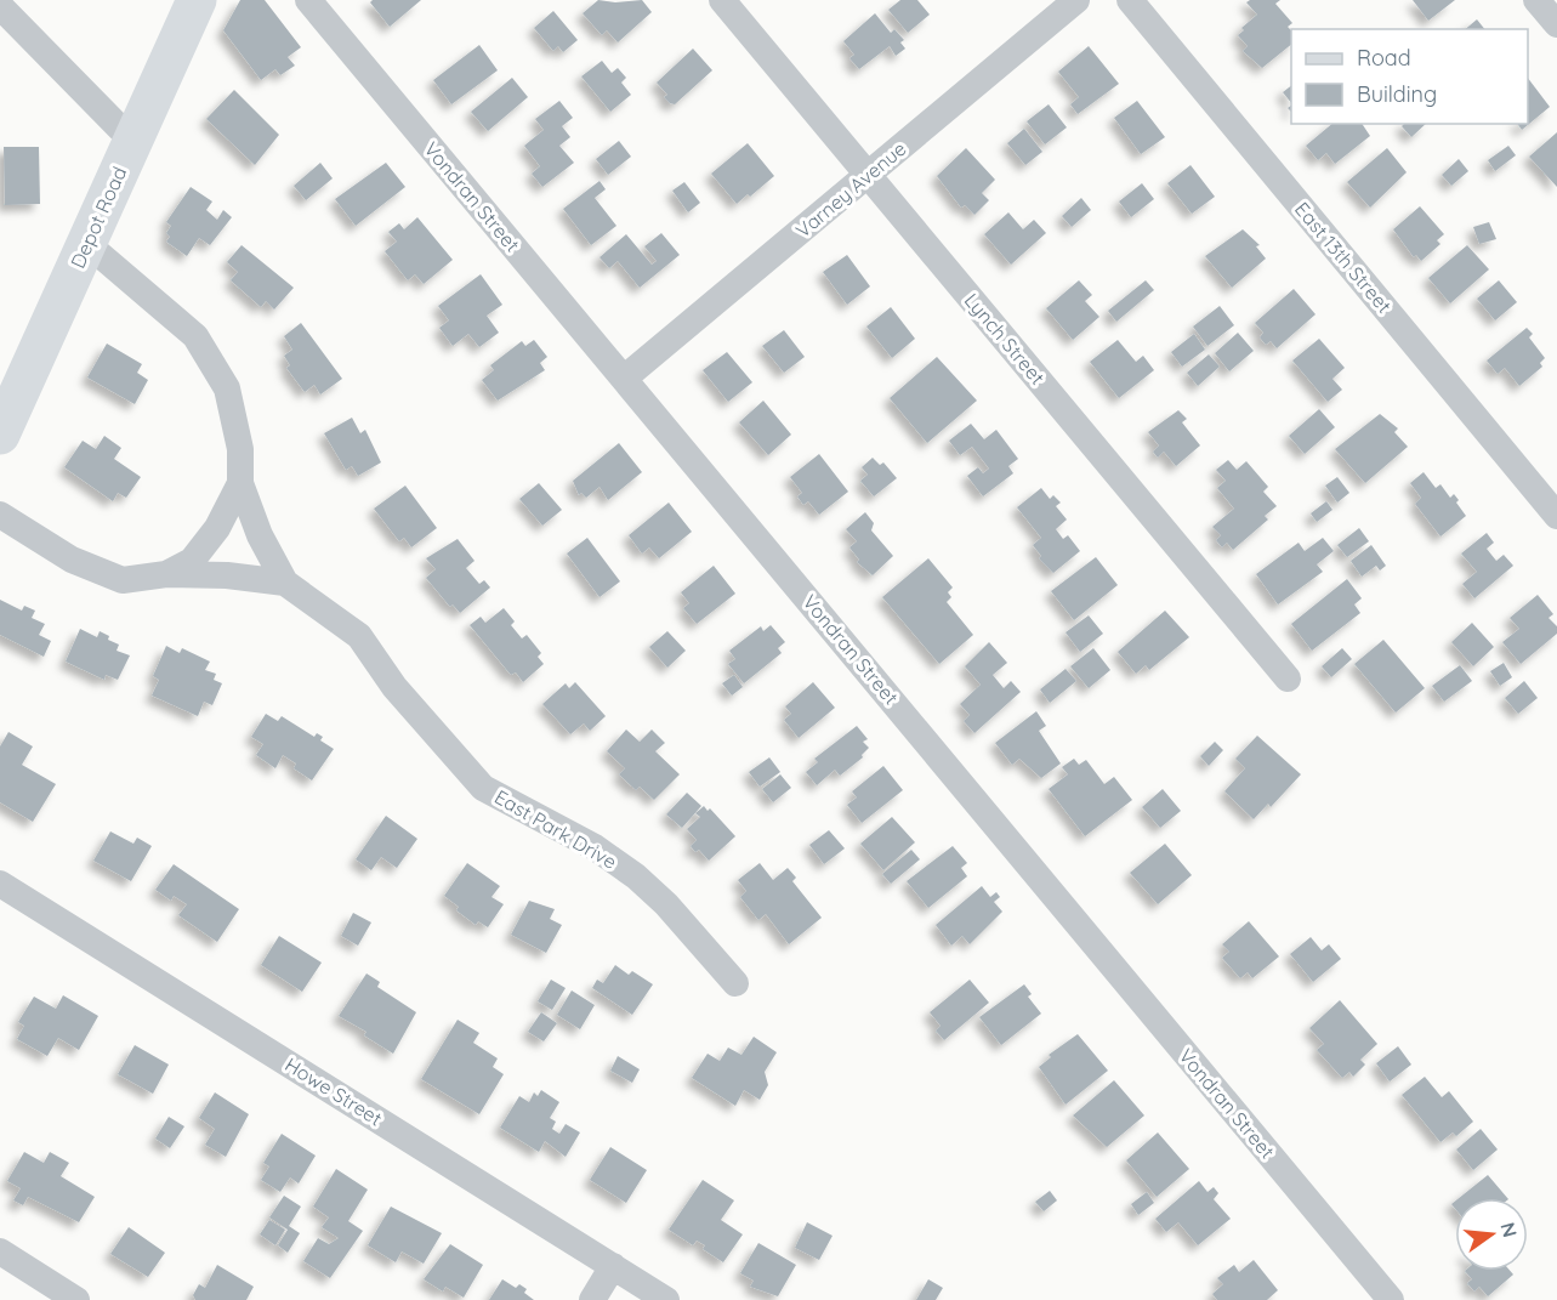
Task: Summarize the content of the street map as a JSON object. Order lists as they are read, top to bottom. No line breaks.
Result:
{"streets":{"street":["Varney Avenue","Vondran Street","Depot Road","East 13th Street","Lynch Street","East Park Drive","Howe Street"]},"crossings":[["Varney Avenue","Vondran Street"],["Varney Avenue","Lynch Street"],["Depot Road","East Park Drive"]],"legend":["Road","Building"],"north":"right"}
